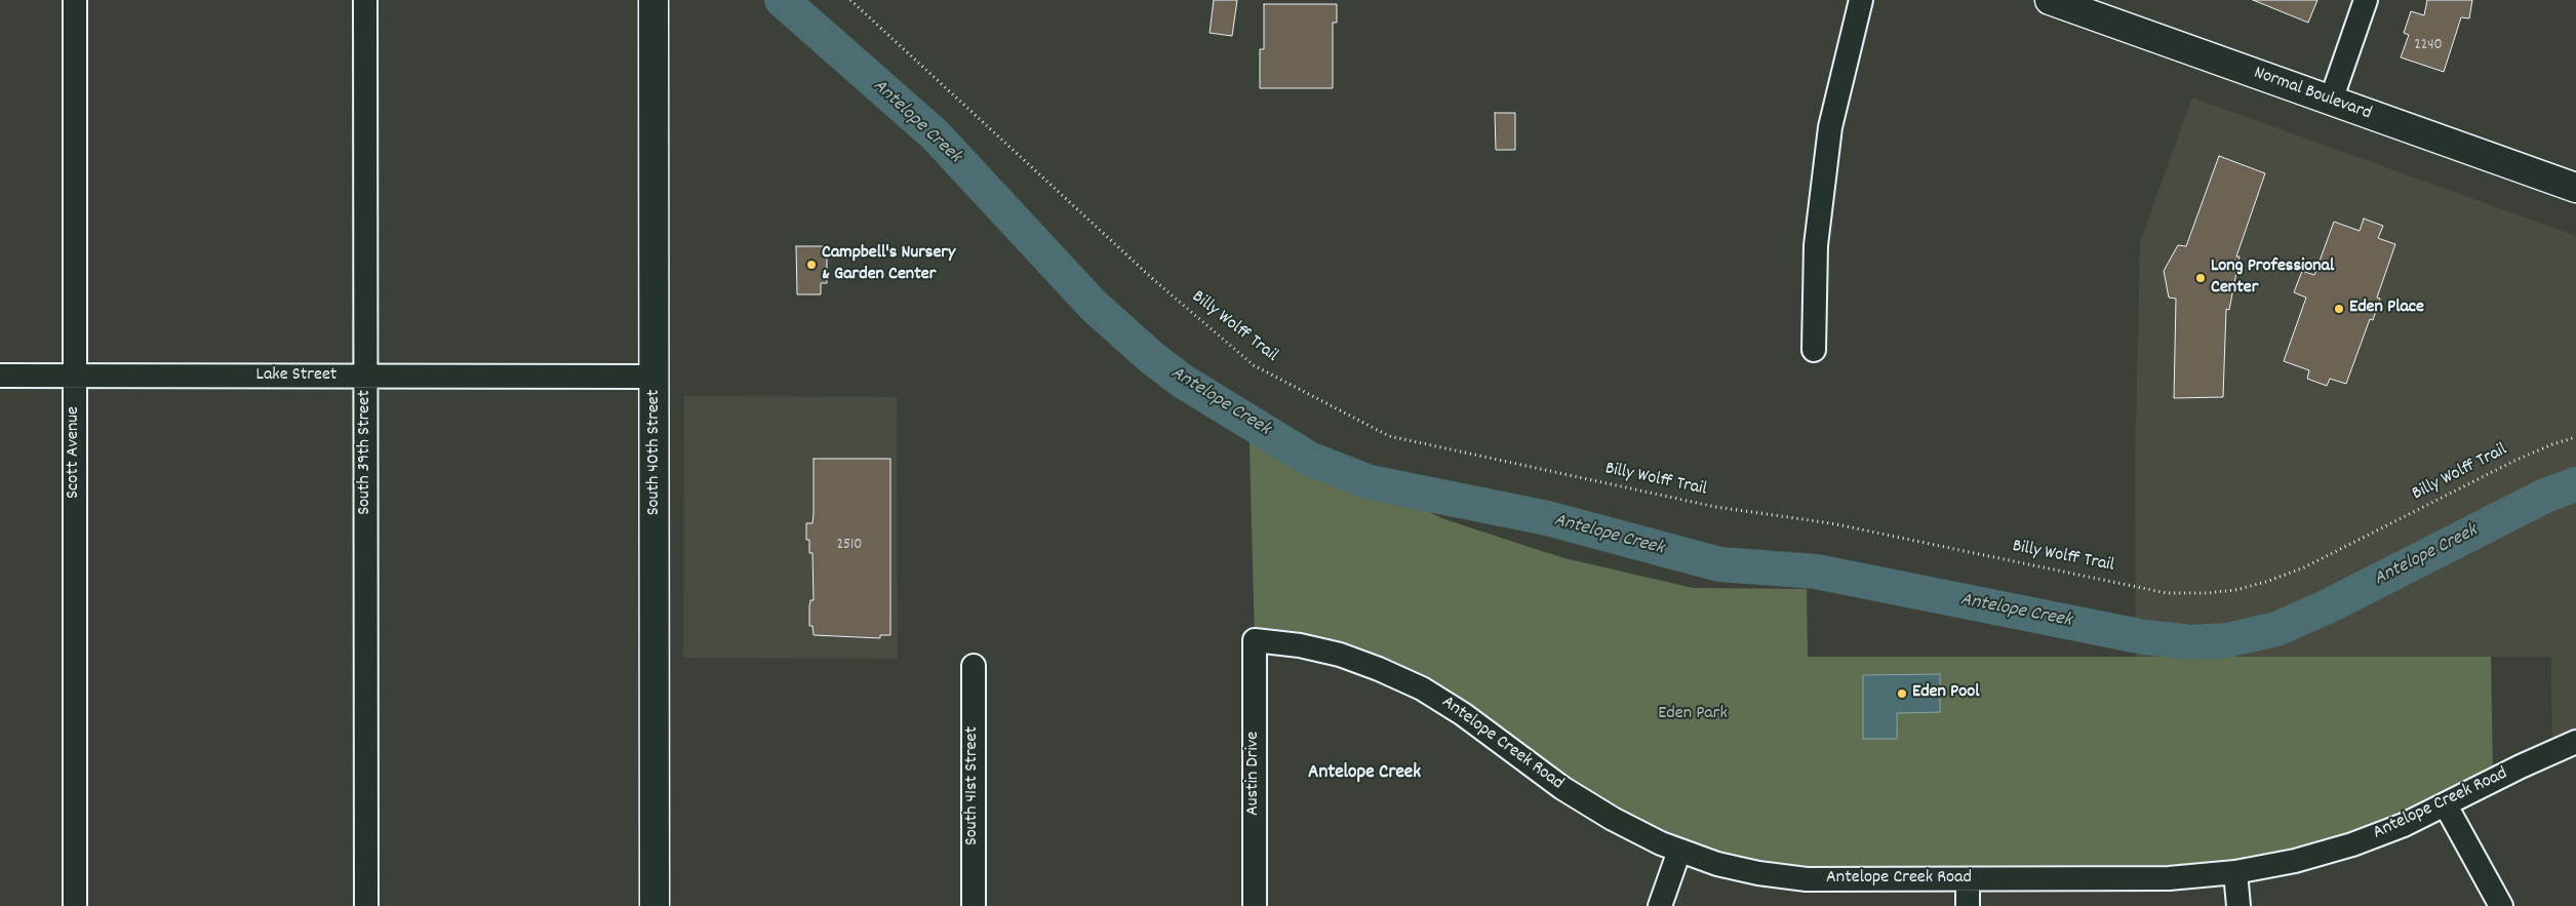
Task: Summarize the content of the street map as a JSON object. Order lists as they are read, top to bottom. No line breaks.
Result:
{"streets":{"main road":["Normal Boulevard","South 40th Street"],"street":["Lake Street","Scott Avenue","South 39th Street","Antelope Creek Road","Austin Drive","South 41st Street"],"path":["Billy Wolff Trail"]},"crossings":[["Lake Street","Scott Avenue"],["Lake Street","South 39th Street"],["Lake Street","South 40th Street"],["Antelope Creek Road","Austin Drive"]],"districts":["Antelope Creek"],"water":["Antelope Creek"],"parks":["Eden Park"],"places":["Campbell's Nursery & Garden Center","Long Professional Center","Eden Place","Eden Pool"],"house_numbers":["2240","2510"]}
